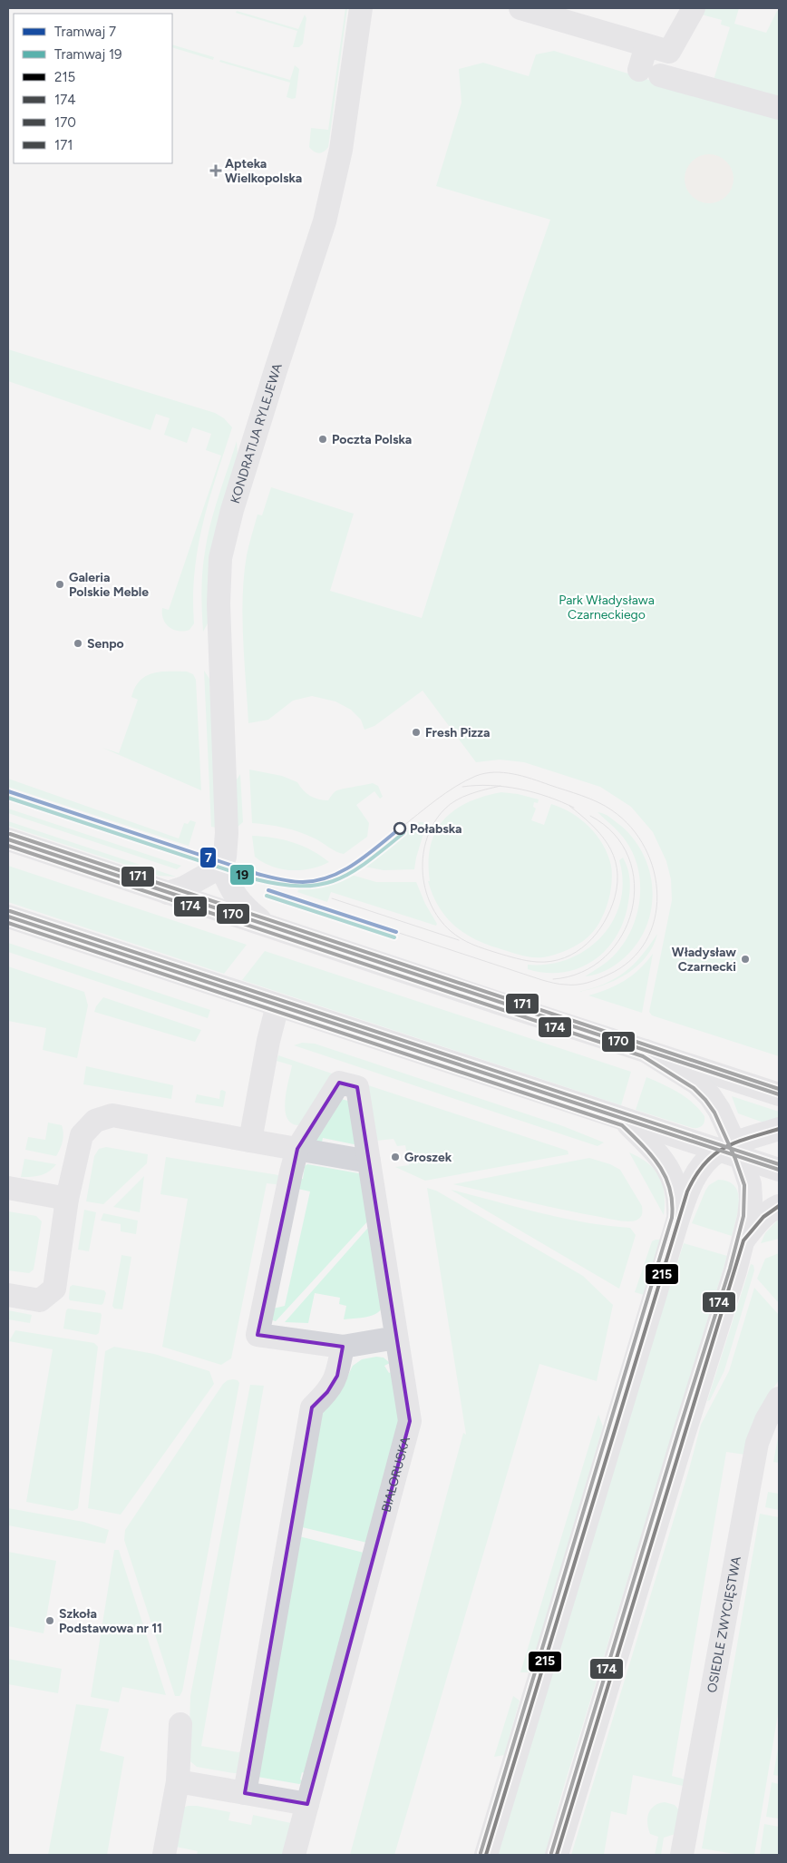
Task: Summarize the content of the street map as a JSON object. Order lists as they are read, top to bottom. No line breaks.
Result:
{"streets":{"street":["KONDRATIJA RYLEJEWA","BIAŁORUSKA","OSIEDLE ZWYCIĘSTWA"]},"parks":["Park Władysława Czarneckiego"],"places":{"health":["Apteka Wielkopolska"],"other":["Poczta Polska","Galeria Polskie Meble","Senpo","Fresh Pizza","Połabska","Władysław Czarnecki","Groszek","Szkoła Podstawowa nr 11"]},"lines":["tram line 7","tram line 19","transit line 171","transit line 170","transit line 174","transit line 215"],"legend":["Tramwaj 7","Tramwaj 19","215","174","170","171"]}
